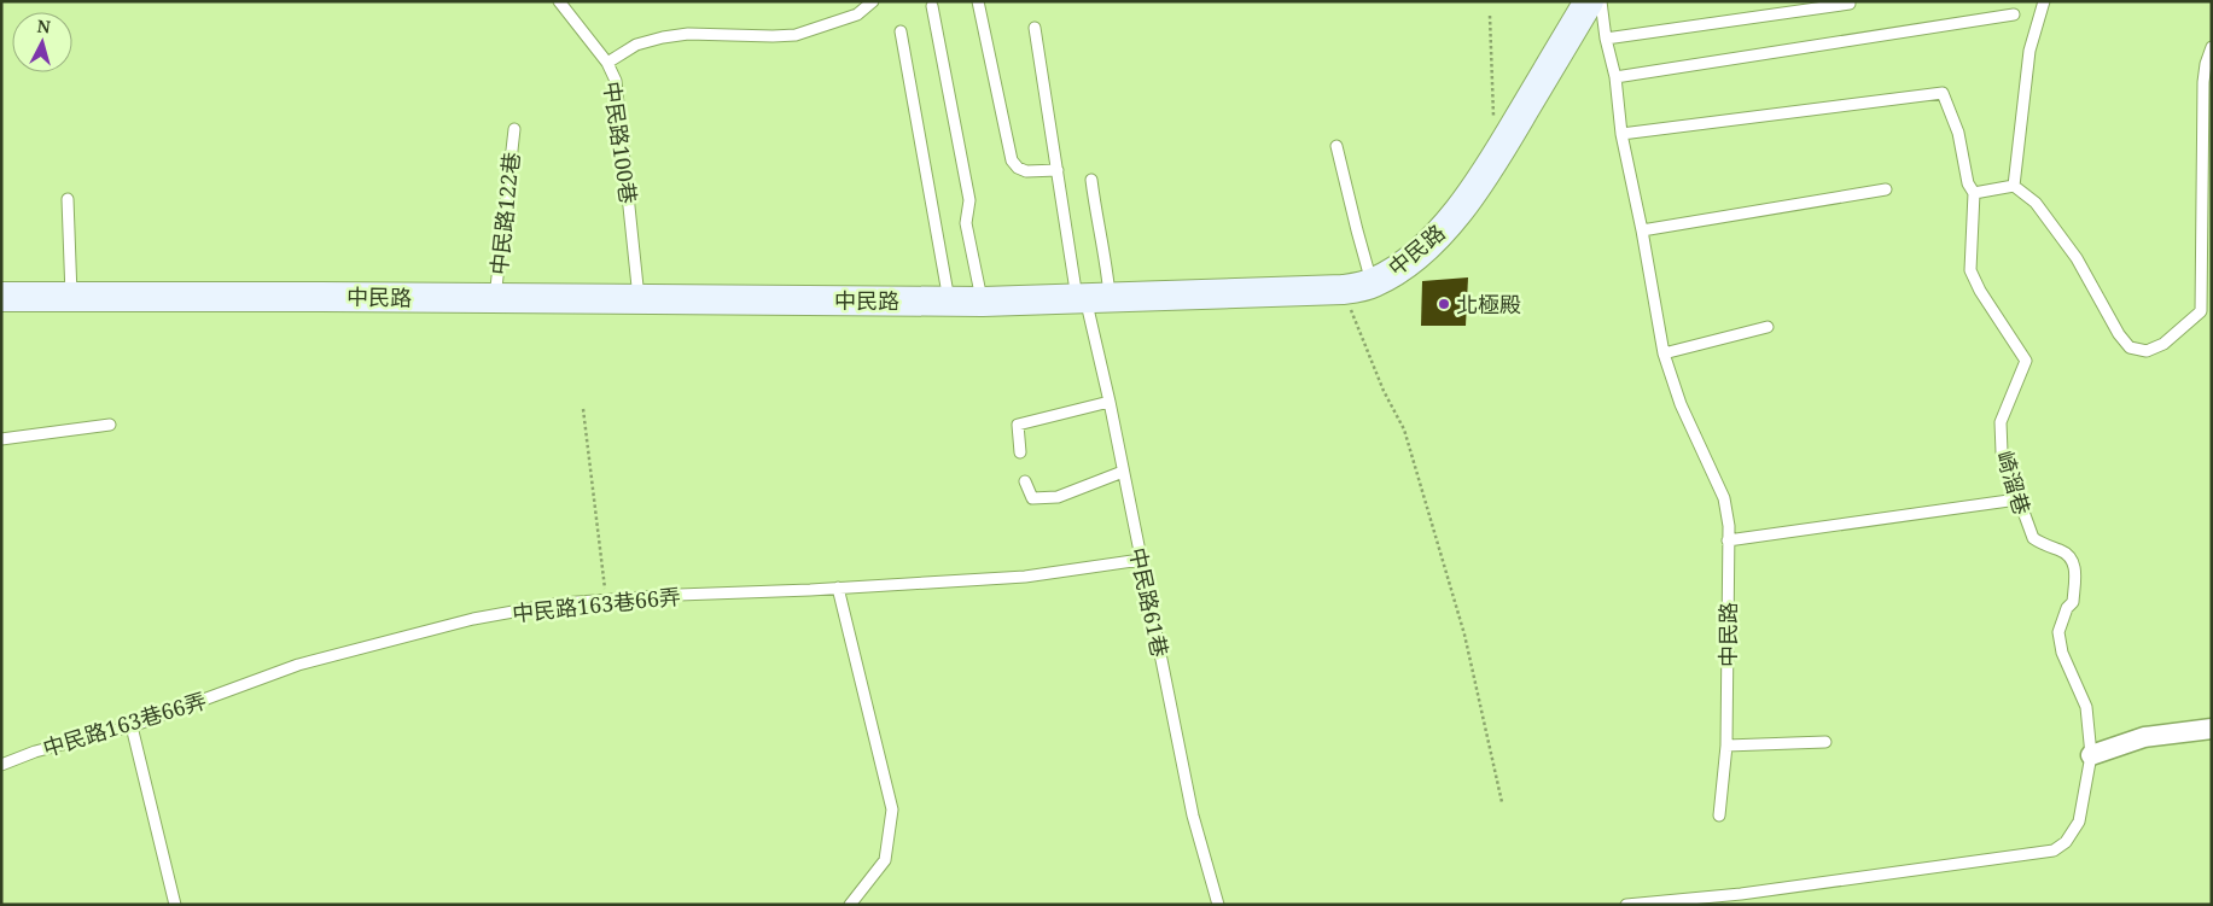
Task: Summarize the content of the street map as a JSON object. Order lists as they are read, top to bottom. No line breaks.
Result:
{"streets":{"street":["中民路"],"lane":["中民路100巷","中民路122巷","崎溜巷","中民路61巷","中民路163巷66弄"]},"crossings":[["中民路100巷","中民路"],["中民路122巷","中民路"],["中民路","中民路61巷"],["中民路61巷","中民路163巷66弄"]],"places":["北極殿"],"north":"top"}
